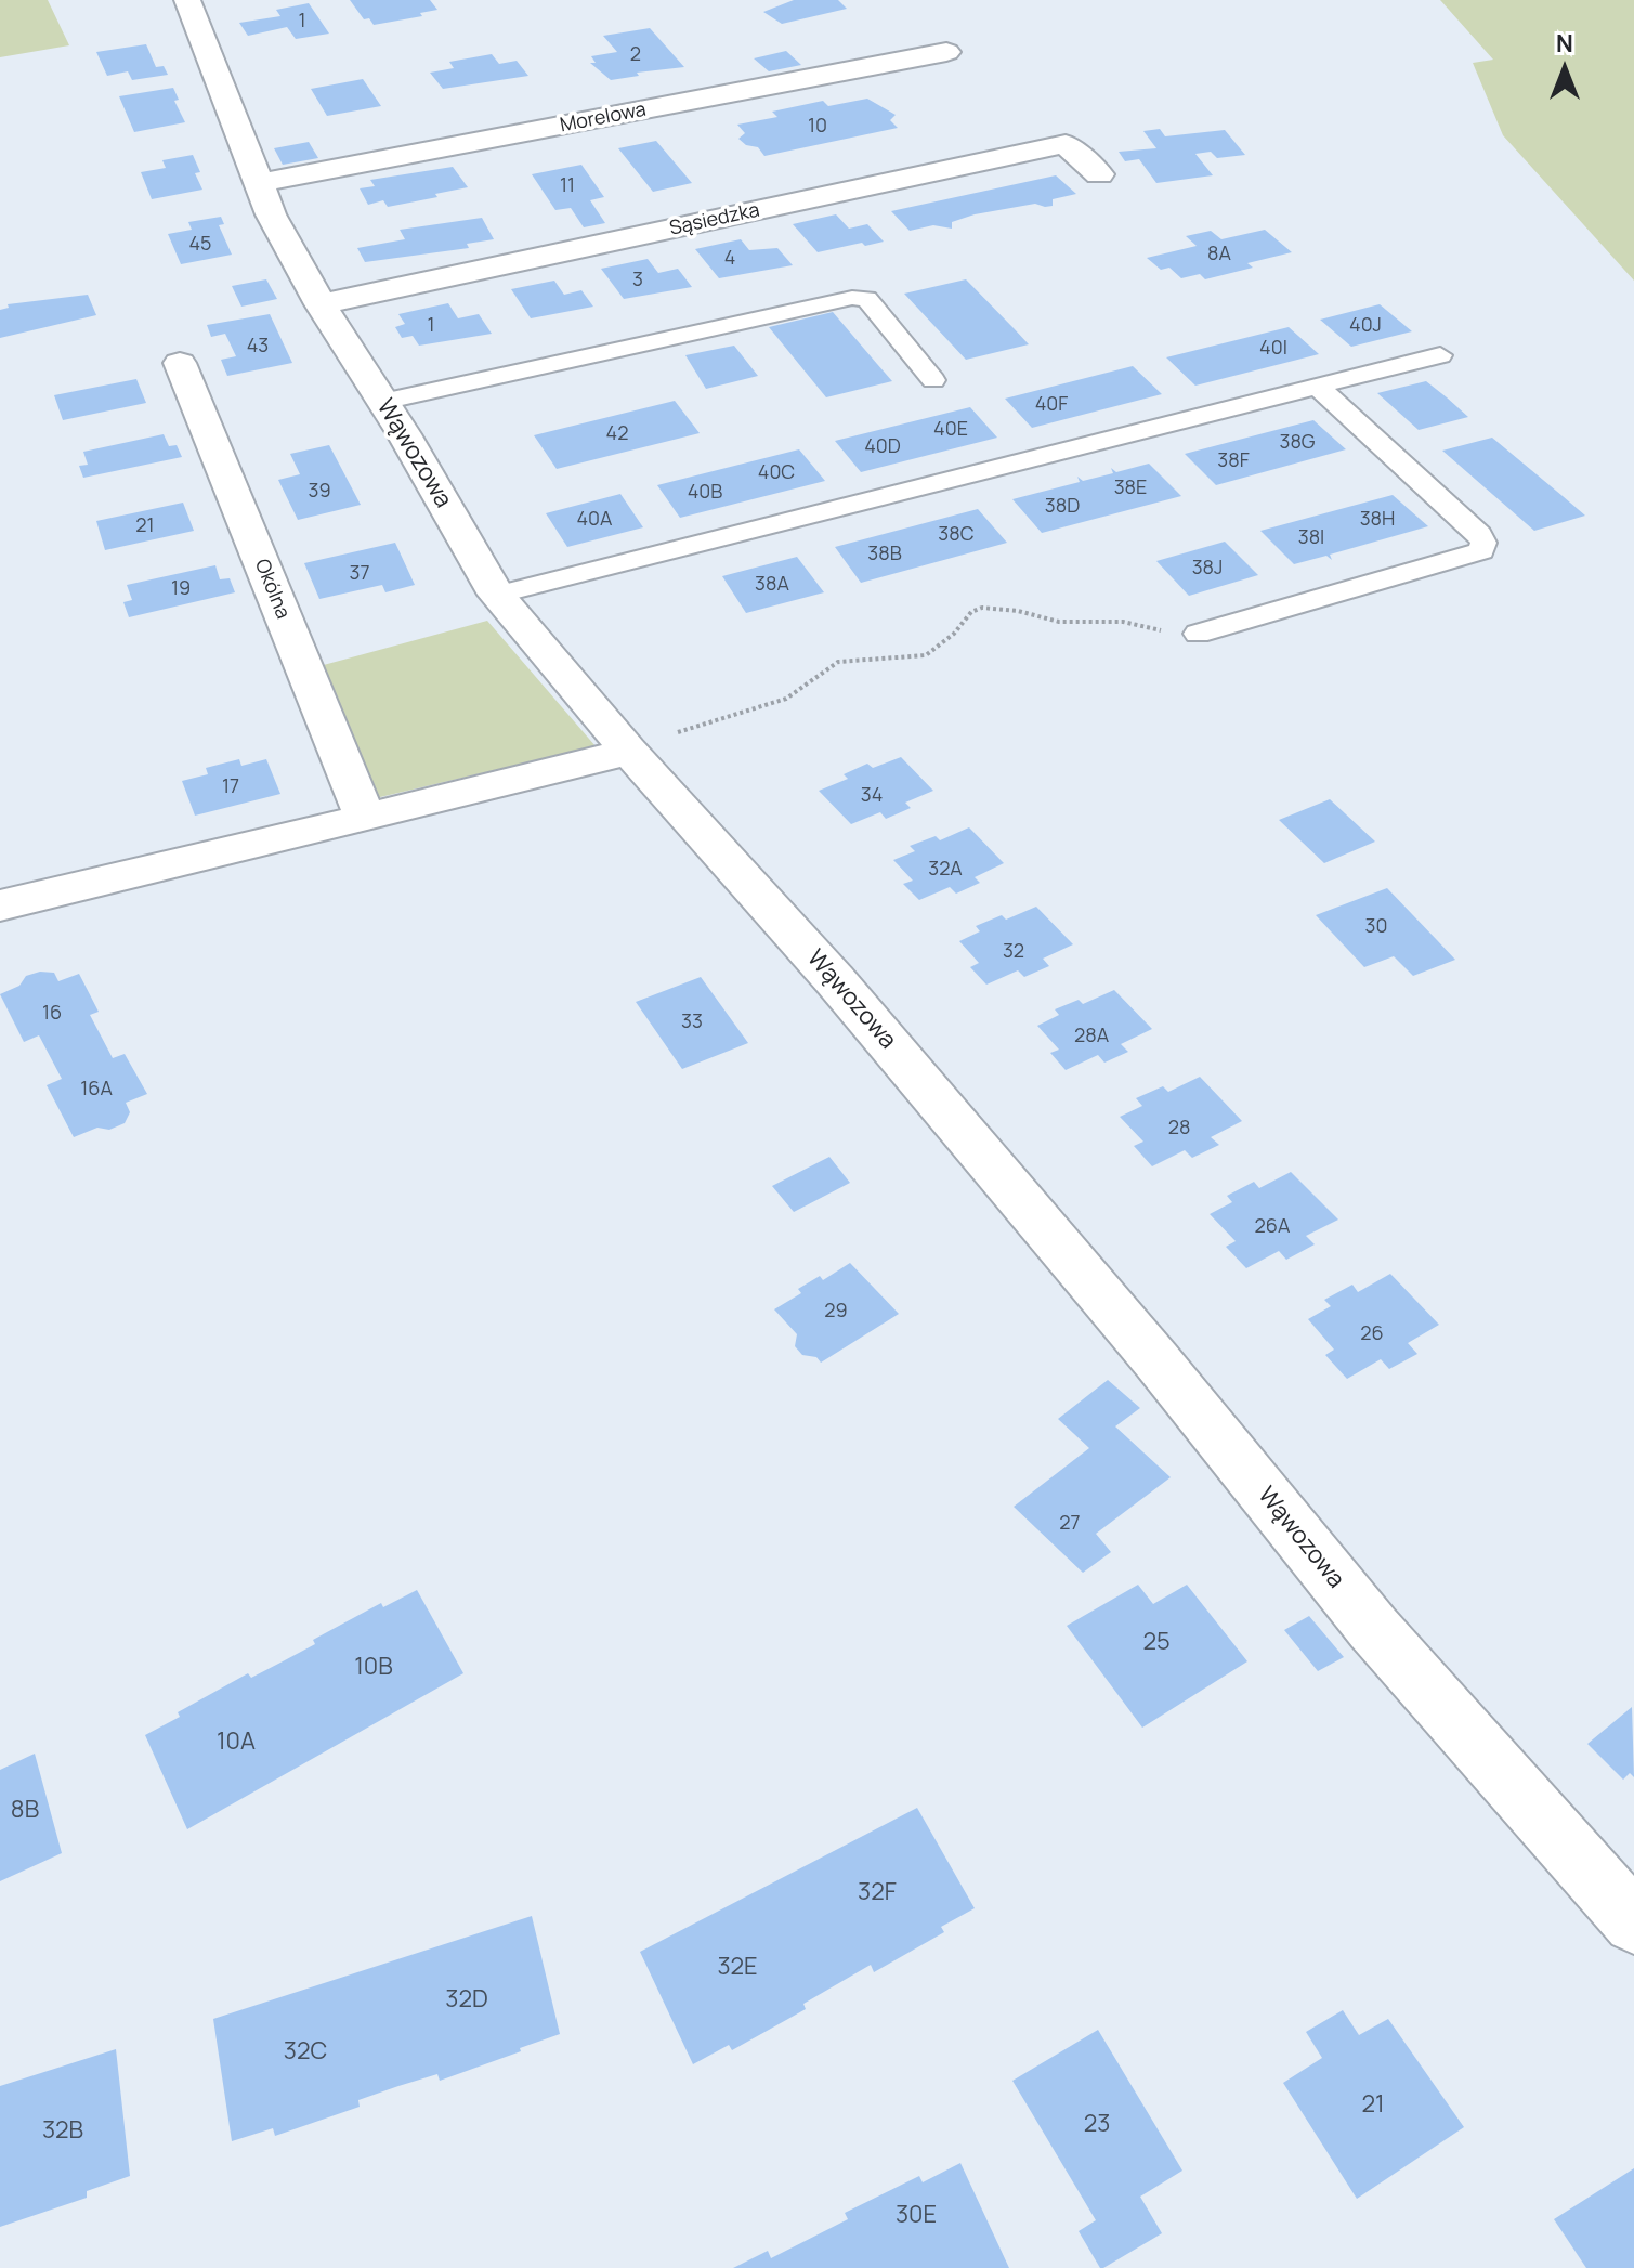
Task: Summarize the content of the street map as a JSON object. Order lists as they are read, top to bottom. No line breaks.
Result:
{"streets":{"street":["Morelowa","Sąsiedzka","Wąwozowa","Okólna"]},"crossings":[["Morelowa","Wąwozowa"],["Sąsiedzka","Wąwozowa"]],"house_numbers":["1","2","10","11","45","8A","4","3","1","40J","43","40I","40F","40E","42","38G","40D","38F","40C","38E","39","40B","38D","40A","38H","21","38C","38I","38B","38J","37","38A","19","17","34","32A","30","32","16","33","28A","16A","28","26A","29","26","27","25","10B","10A","8B","32F","32E","32D","32C","21","23","32B","30E"],"north":"top"}
